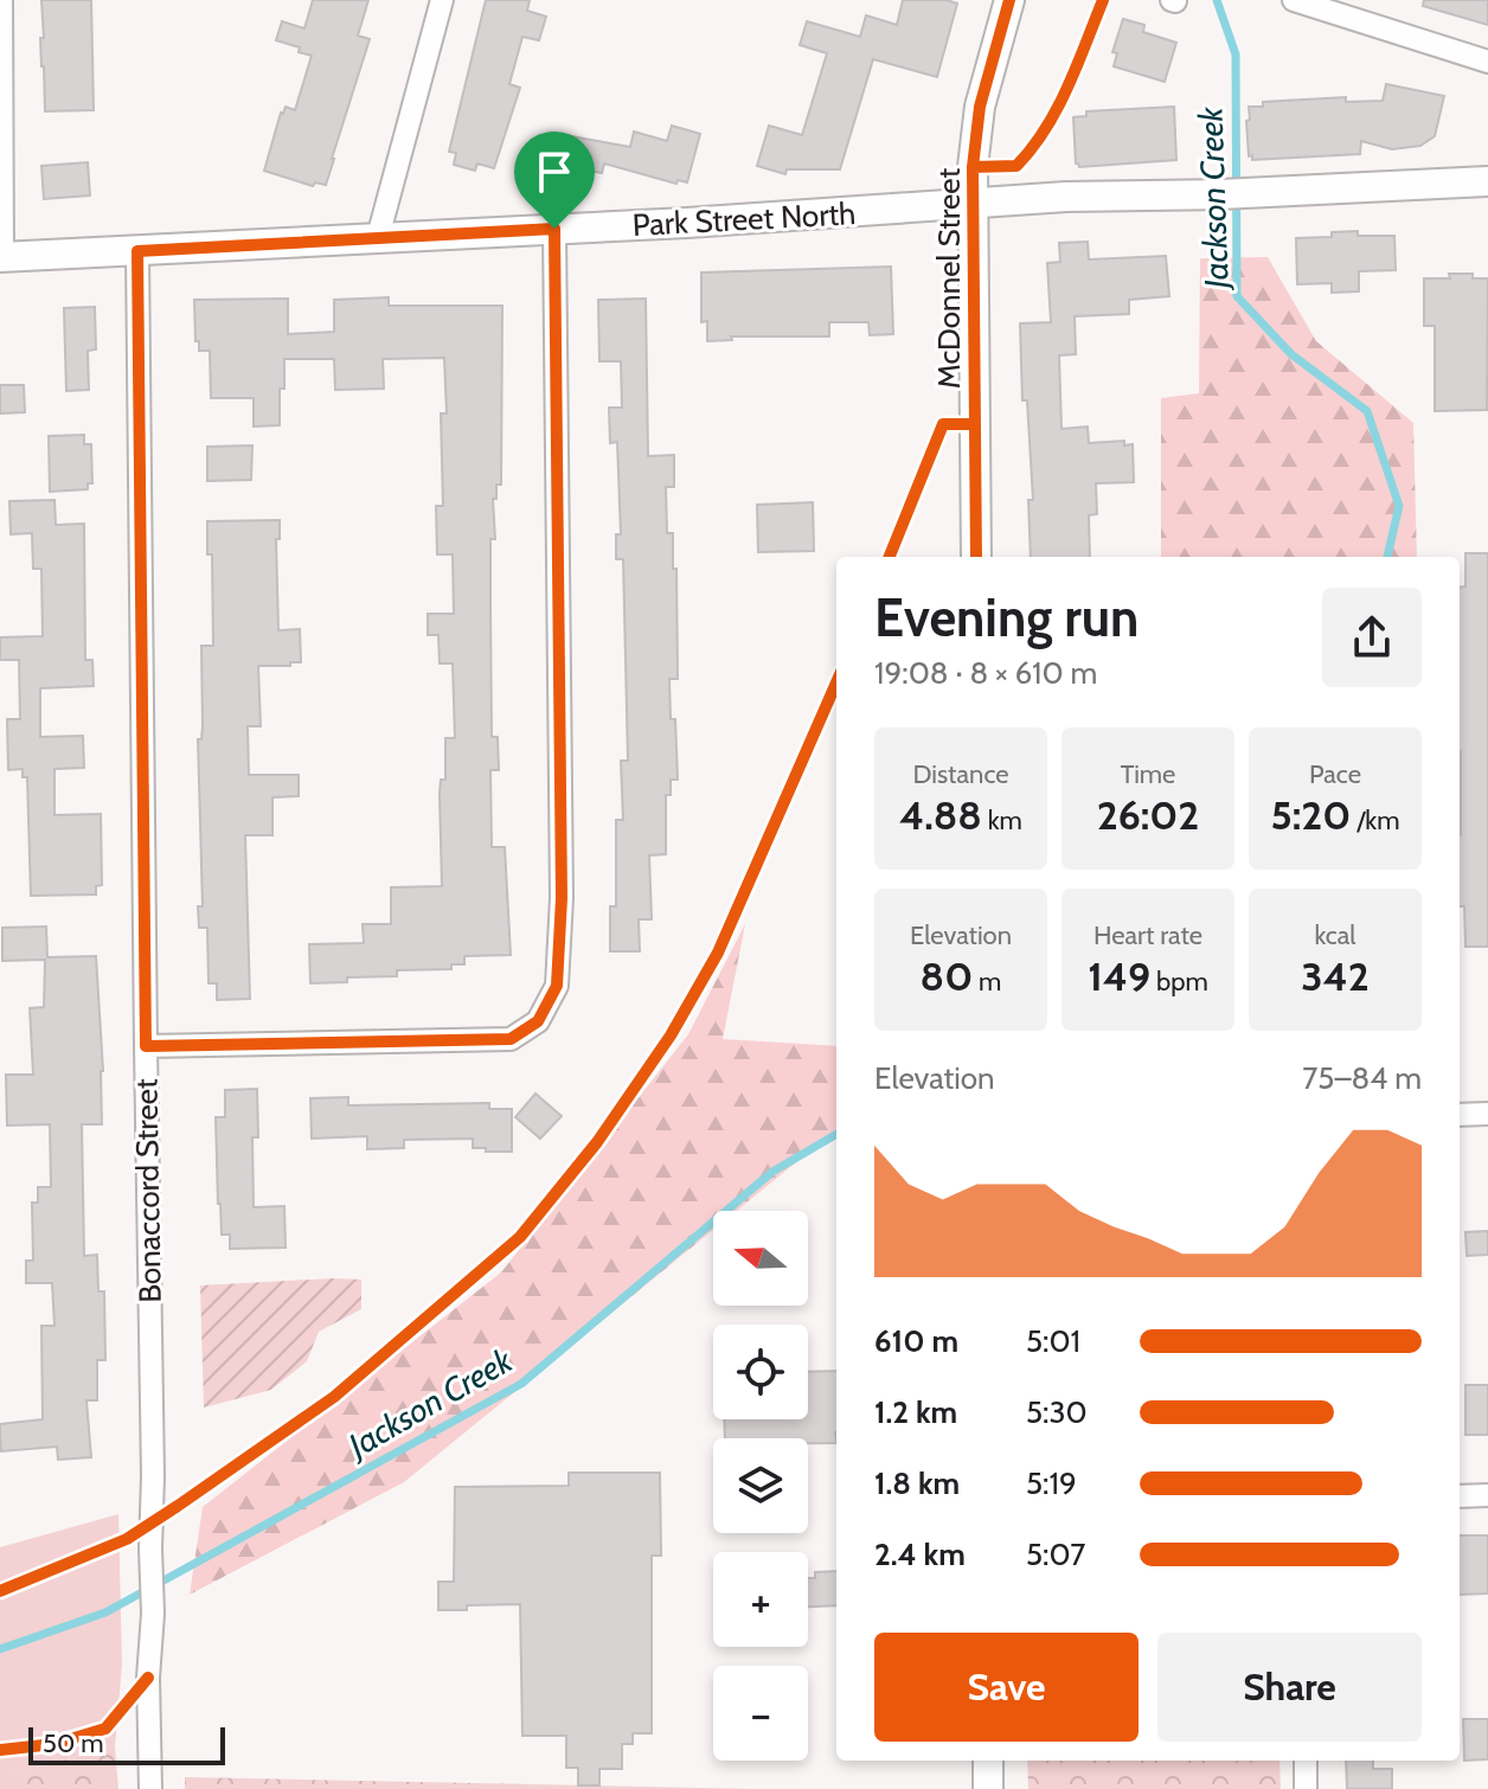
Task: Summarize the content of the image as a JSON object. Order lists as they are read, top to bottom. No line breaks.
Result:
{"streets":{"street":["Park Street North","McDonnel Street","Bonaccord Street"]},"crossings":[["Park Street North","McDonnel Street"],["Park Street North","Bonaccord Street"]],"water":["Jackson Creek"],"scale_bar":"50 m","north":"left","page":{"heading":["Evening run","19:08 · 8 × 610 m"],"stats":[["Distance","4.88 km"],["Time","26:02"],["Pace","5:20 /km"],["Elevation","80 m"],["Heart rate","149 bpm"],["kcal","342"]],"chart":["Elevation","75–84 m"],"map_buttons":["+","−"],"list":[{"name":"610 m","note":"5:01"},{"name":"1.2 km","note":"5:30"},{"name":"1.8 km","note":"5:19"},{"name":"2.4 km","note":"5:07"}],"buttons":["Save","Share"],"scale":"50 m"}}
